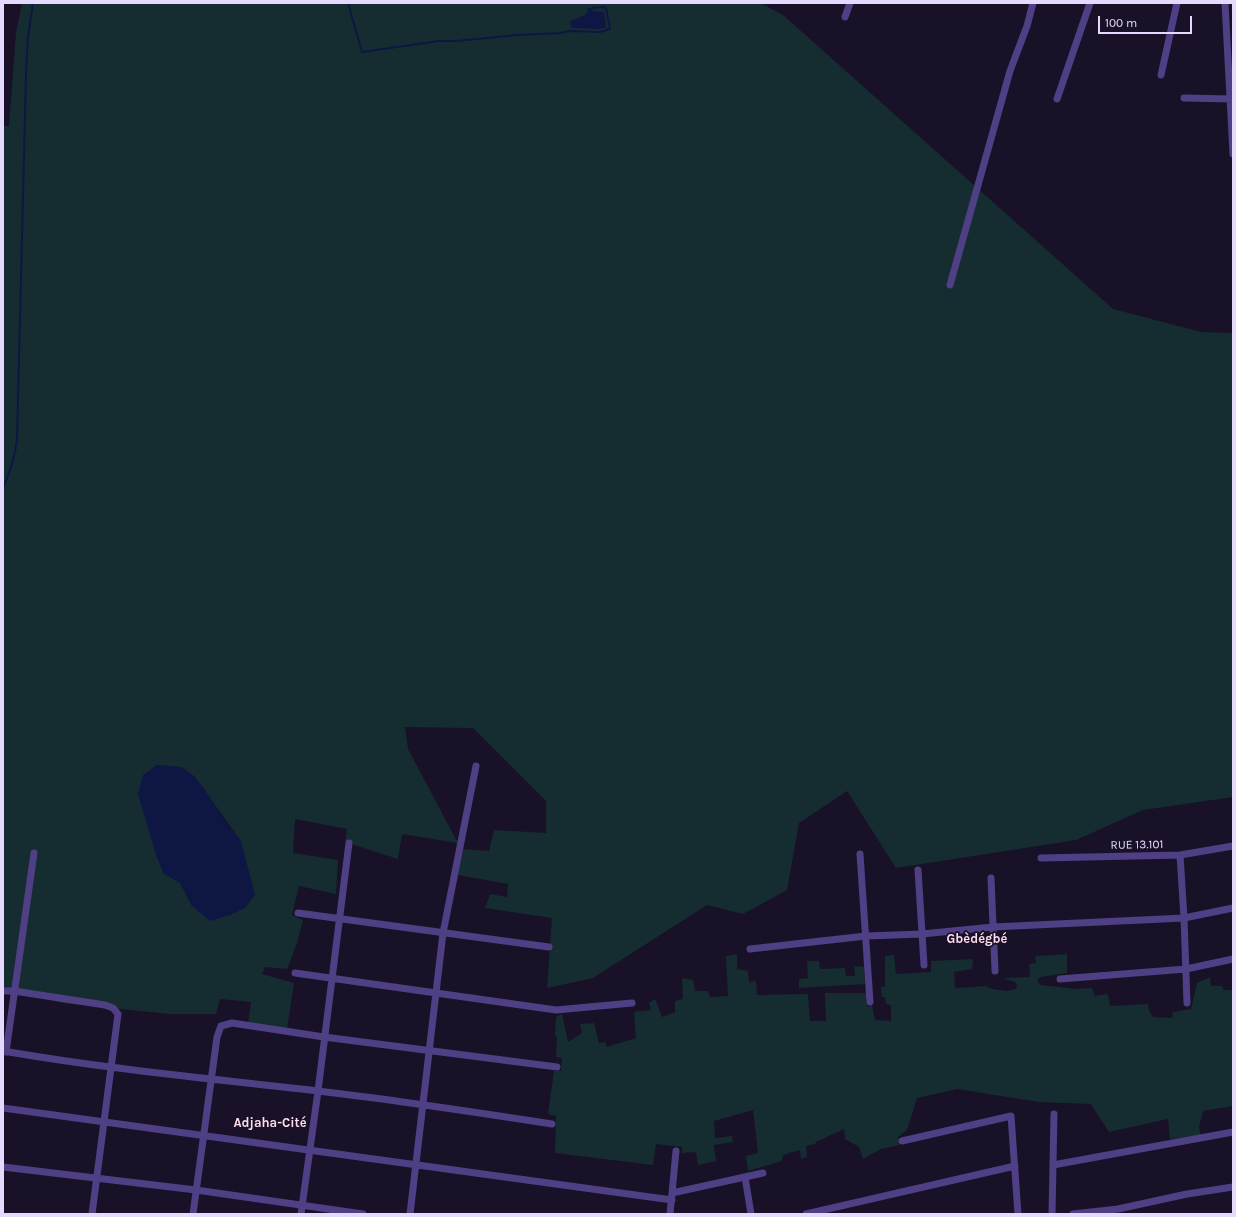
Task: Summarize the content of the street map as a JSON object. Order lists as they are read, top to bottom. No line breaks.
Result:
{"streets":{"street":["RUE 13.101"]},"districts":["Gbèdégbé","Adjaha-Cité"],"scale_bar":"100 m"}
